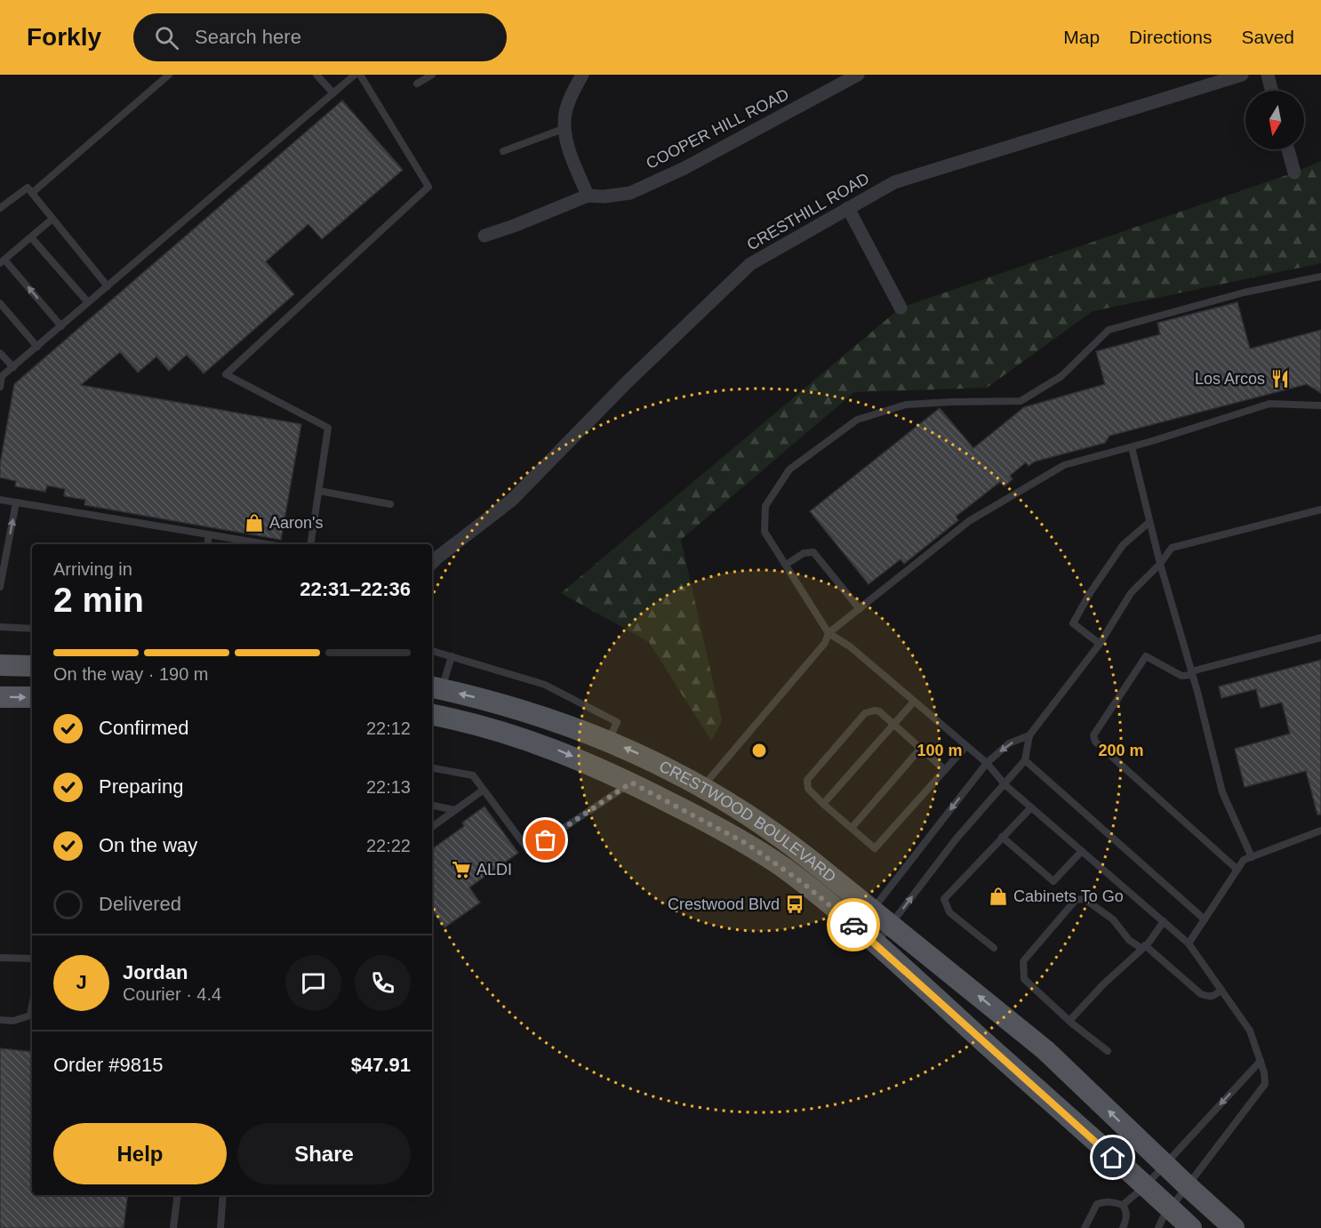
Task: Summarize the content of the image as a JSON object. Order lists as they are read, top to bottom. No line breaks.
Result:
{"streets":{"main road":["CRESTWOOD BOULEVARD"],"street":["COOPER HILL ROAD","CRESTHILL ROAD"]},"places":{"restaurant":["Los Arcos"],"shop":["Aaron's","Cabinets To Go"],"supermarket":["ALDI"],"bus stop":["Crestwood Blvd"]},"north":"bottom","page":{"header":"Forkly","search":"Search here","nav":["Map","Directions","Saved"],"heading":["2 min","Arriving in","22:31–22:36"],"panel":["Jordan","Courier · 4.4","Order #9815","$47.91"],"bar":"On the way · 190 m","list":[["Confirmed","22:12"],["Preparing","22:13"],["On the way","22:22"],"Delivered"],"round":"J","buttons":["Help","Share"]},"rings":["100 m","200 m"]}
